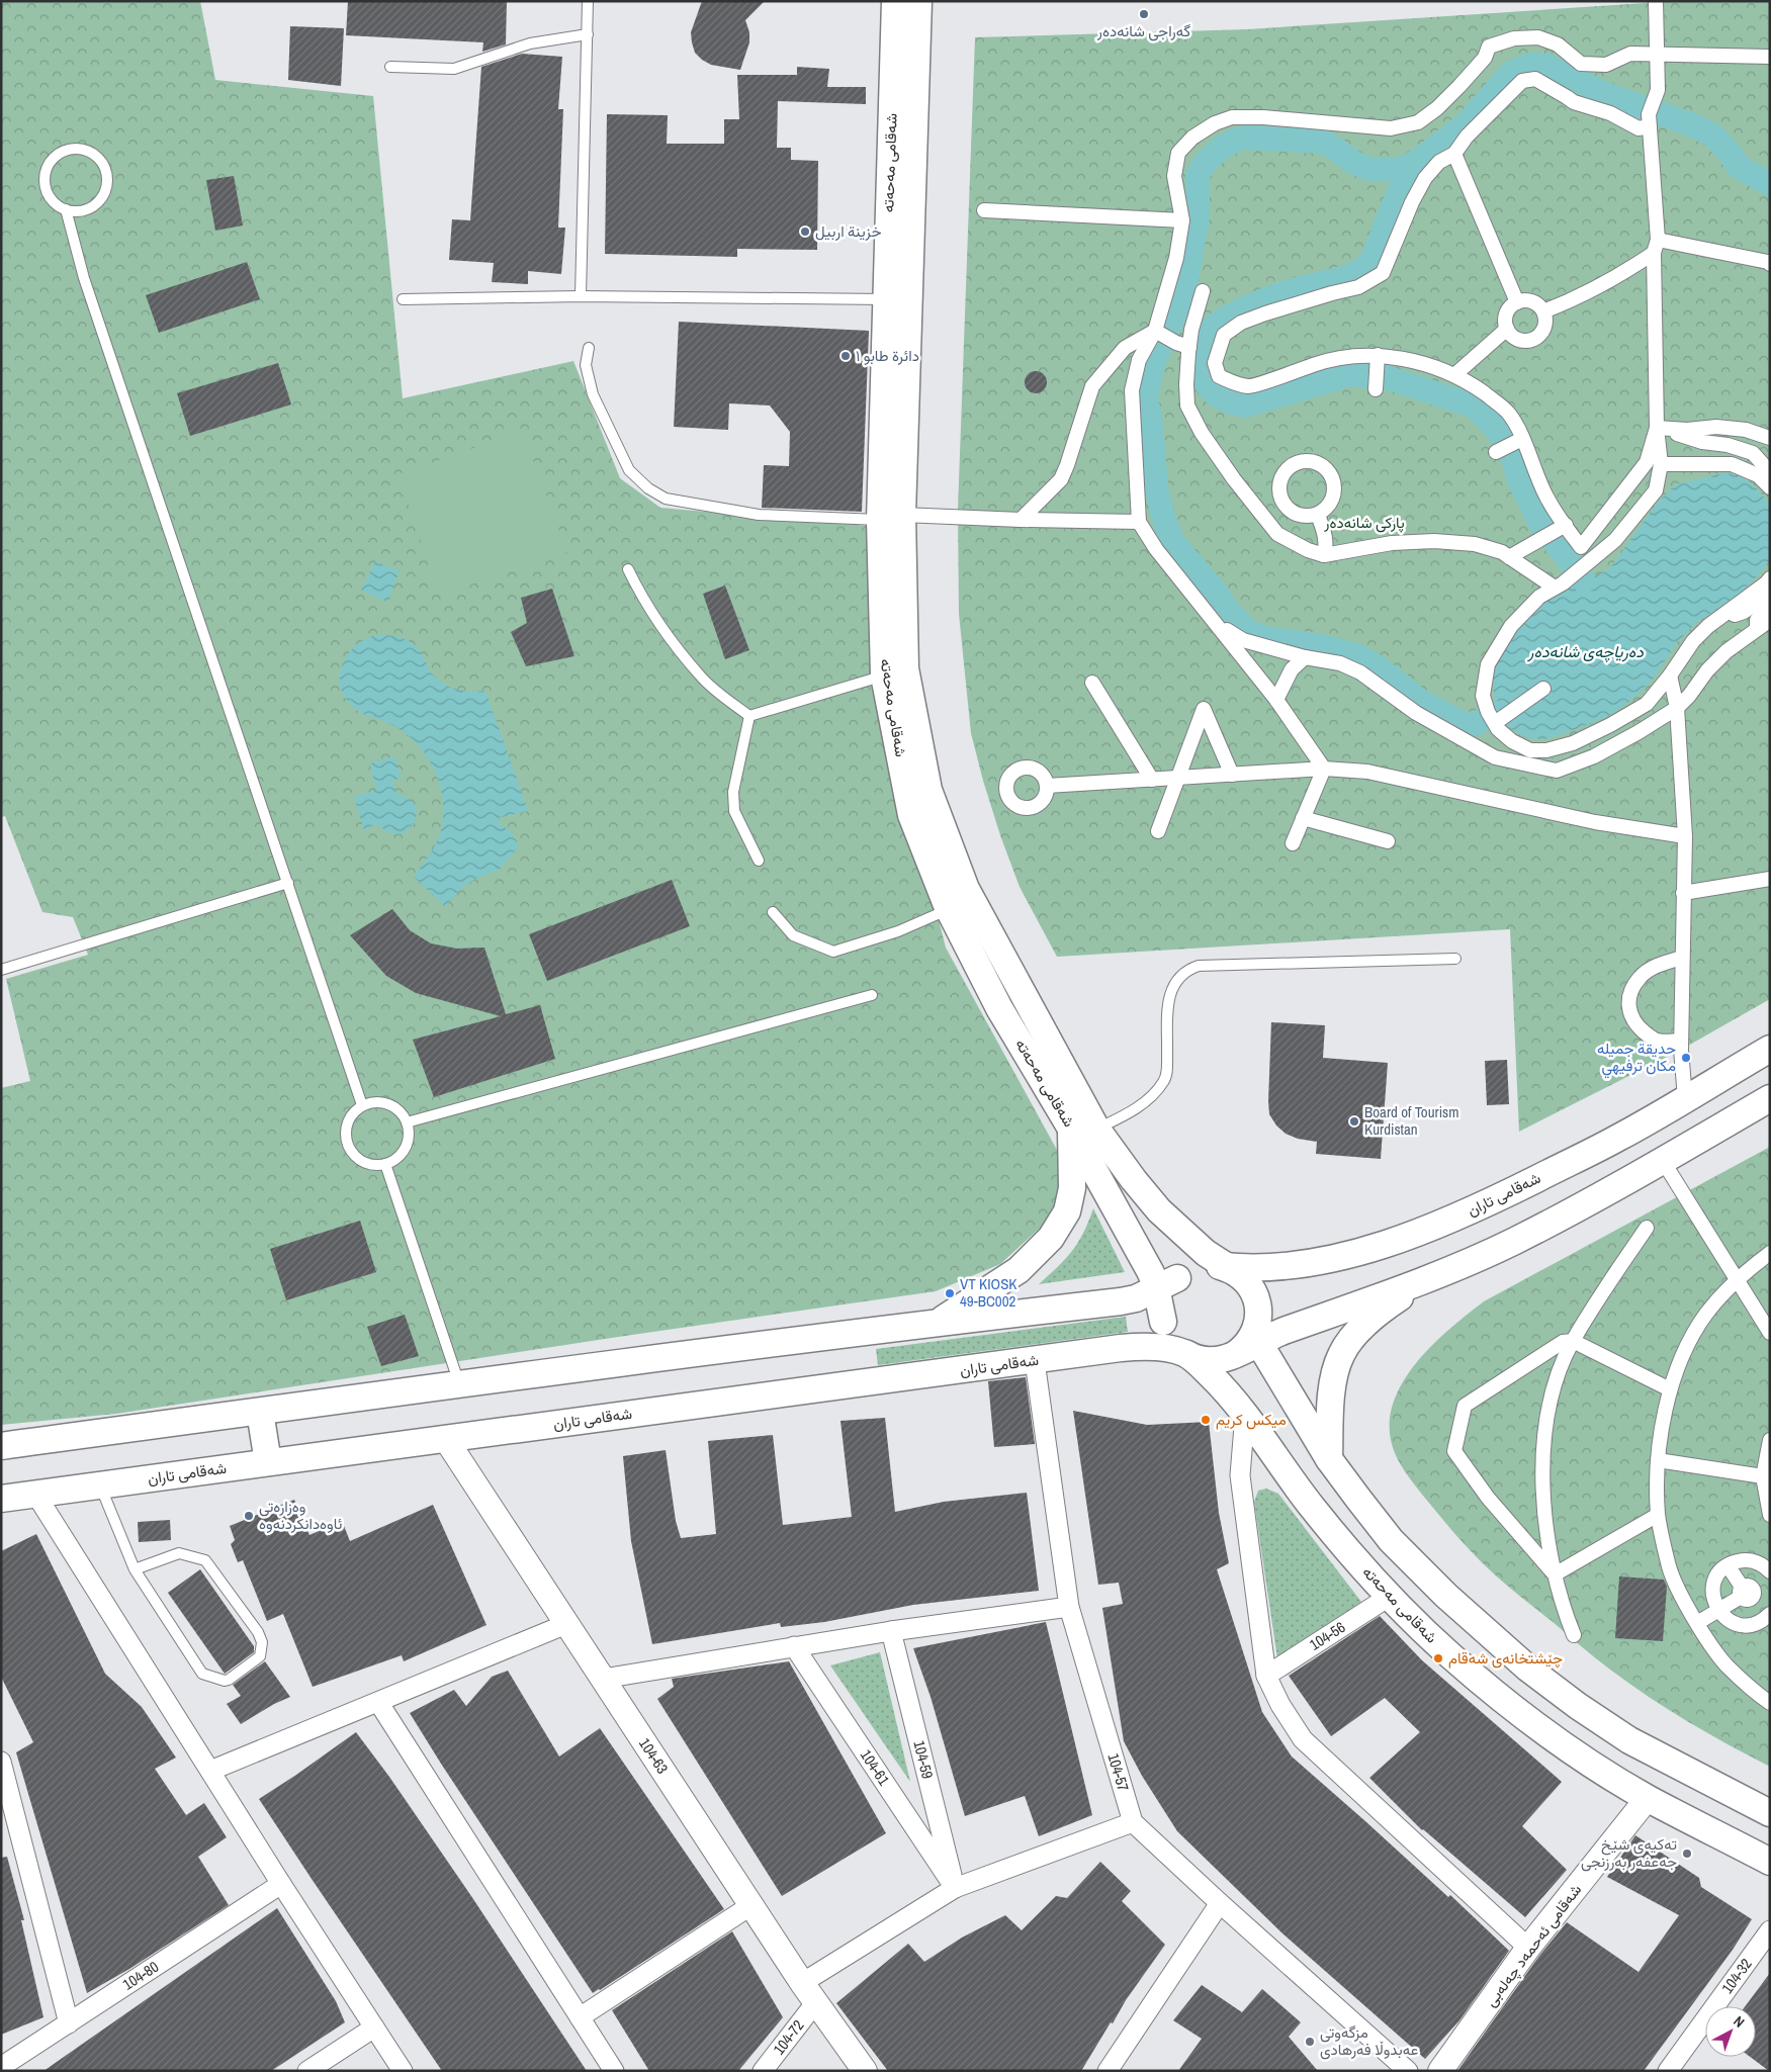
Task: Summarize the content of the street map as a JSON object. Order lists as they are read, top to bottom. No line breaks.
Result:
{"streets":{"main road":["شەقامی مەحەتە","شەقامی تاران"],"street":["104-56","104-63","104-59","104-61","104-57","شەقامی ئەحمەد چەلەبی","104-80","104-32","104-72"]},"crossings":[["شەقامی مەحەتە","شەقامی تاران"],["شەقامی مەحەتە","104-56"],["شەقامی مەحەتە","شەقامی ئەحمەد چەلەبی"],["شەقامی تاران","104-63"],["شەقامی تاران","104-57"],["104-63","104-72"],["104-59","104-61"],["104-59","104-72"],["104-61","104-72"],["104-57","104-72"]],"water":["دەریاچەی شانەدەر"],"parks":["پارکی شانەدەر"],"places":["گەراجی شانەدەر","خزينة اربيل","دائرة طابو ١","حديقة جميله مكان ترفيهي","Board of Tourism Kurdistan","VT KIOSK 49-BC002","ميكس كريم","وەزارەتی ئاوەدانکردنەوە","چێشتخانەی شەقام","تەکیەی شێخ جەعفەر بەرزنجی","مزگەوتی عەبدوڵا فەرهادی"],"north":"top right"}
